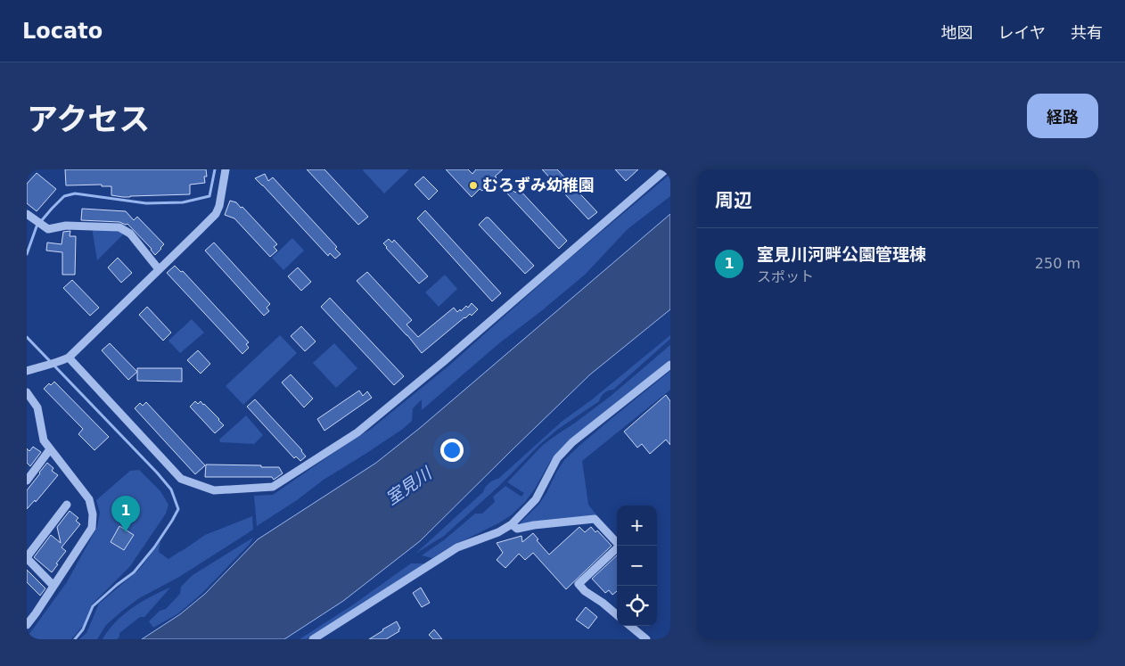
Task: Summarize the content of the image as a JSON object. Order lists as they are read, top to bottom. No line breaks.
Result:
{"water":["室見川"],"places":["むろずみ幼稚園"],"page":{"header":"Locato","nav":["地図","レイヤ","共有"],"title":"アクセス","buttons":"経路","heading":"周辺","list":[{"mark":"1","name":"室見川河畔公園管理棟","note":"スポット","value":"250 m"}],"pins":"1","map_buttons":["+","−"]}}
